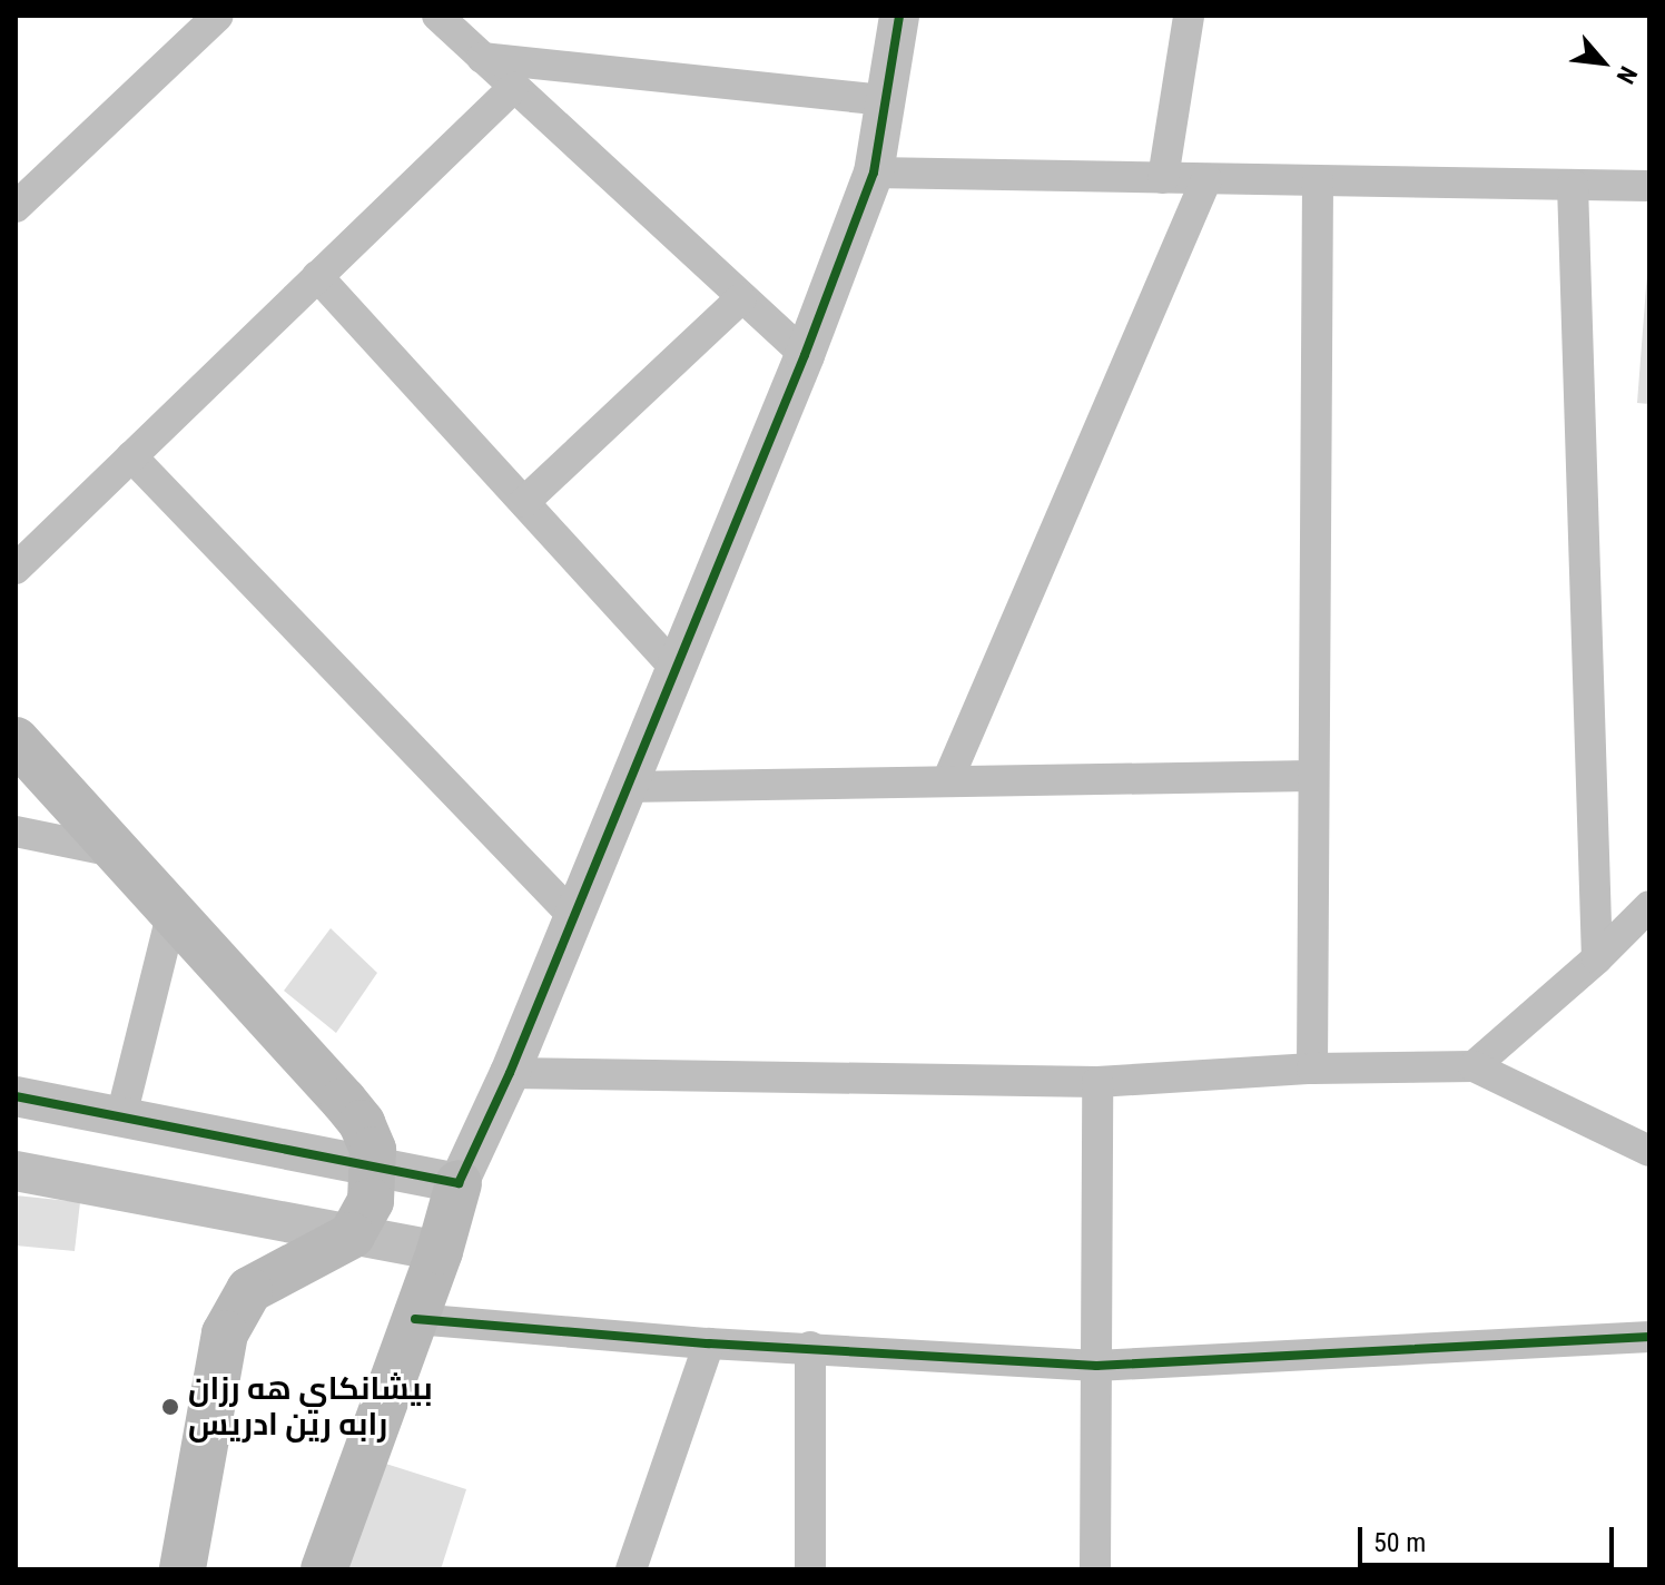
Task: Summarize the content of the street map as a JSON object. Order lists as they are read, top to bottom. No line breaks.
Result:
{"places":["بيشانكاي هه رزان رابه رين ادريس"],"scale_bar":"50 m","north":"bottom right"}
